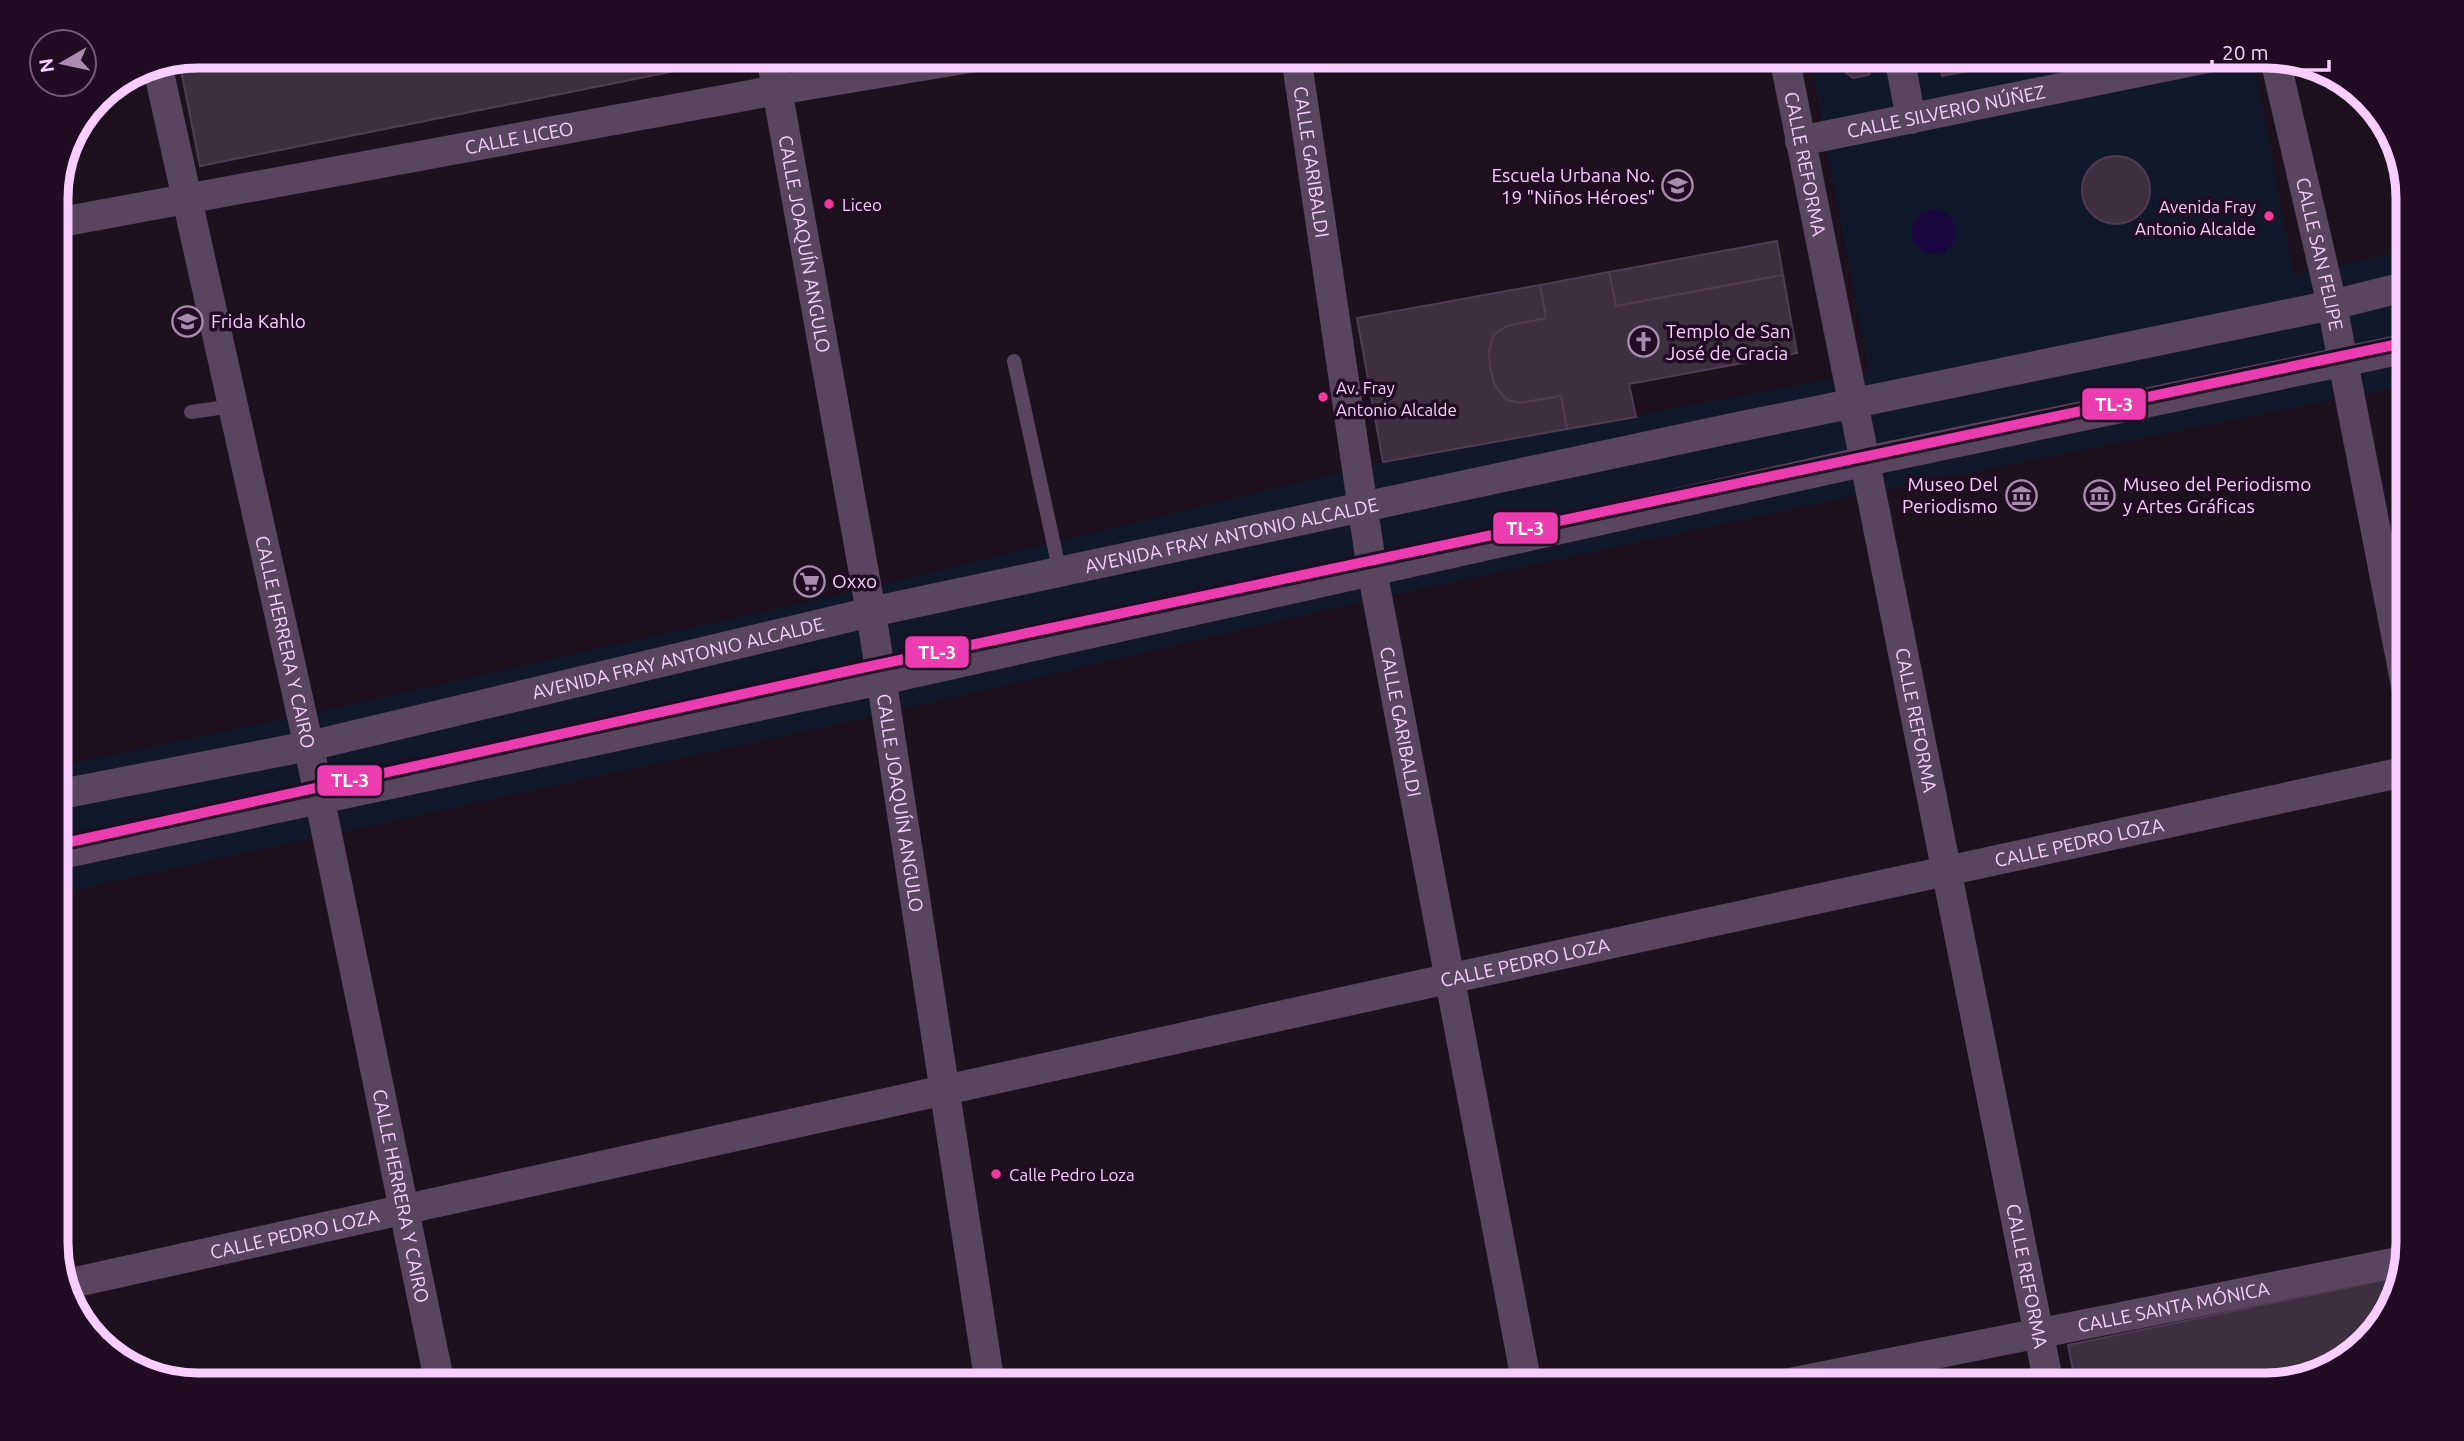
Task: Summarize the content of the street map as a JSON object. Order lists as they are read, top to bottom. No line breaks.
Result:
{"streets":{"street":["CALLE SILVERIO NÚÑEZ","CALLE LICEO","CALLE GARIBALDI","CALLE REFORMA","CALLE JOAQUÍN ANGULO","CALLE SAN FELIPE","AVENIDA FRAY ANTONIO ALCALDE","CALLE HERRERA Y CAIRO","CALLE PEDRO LOZA","CALLE SANTA MÓNICA"]},"crossings":[["CALLE SILVERIO NÚÑEZ","CALLE REFORMA"],["CALLE LICEO","CALLE JOAQUÍN ANGULO"],["CALLE LICEO","CALLE HERRERA Y CAIRO"],["CALLE GARIBALDI","AVENIDA FRAY ANTONIO ALCALDE"],["CALLE GARIBALDI","CALLE PEDRO LOZA"],["CALLE REFORMA","AVENIDA FRAY ANTONIO ALCALDE"],["CALLE REFORMA","CALLE PEDRO LOZA"],["CALLE REFORMA","CALLE SANTA MÓNICA"],["CALLE JOAQUÍN ANGULO","AVENIDA FRAY ANTONIO ALCALDE"],["CALLE JOAQUÍN ANGULO","CALLE PEDRO LOZA"],["CALLE SAN FELIPE","AVENIDA FRAY ANTONIO ALCALDE"],["AVENIDA FRAY ANTONIO ALCALDE","CALLE HERRERA Y CAIRO"],["CALLE HERRERA Y CAIRO","CALLE PEDRO LOZA"]],"places":{"school or university":["Escuela Urbana No. 19 \"Niños Héroes\"","Frida Kahlo"],"other":["Liceo","Avenida Fray Antonio Alcalde","Av. Fray Antonio Alcalde","Calle Pedro Loza"],"church":["Templo de San José de Gracia"],"museum":["Museo Del Periodismo","Museo del Periodismo y Artes Gráficas"],"supermarket":["Oxxo"]},"lines":["transit line TL-3"],"scale_bar":"20 m","north":"left"}
